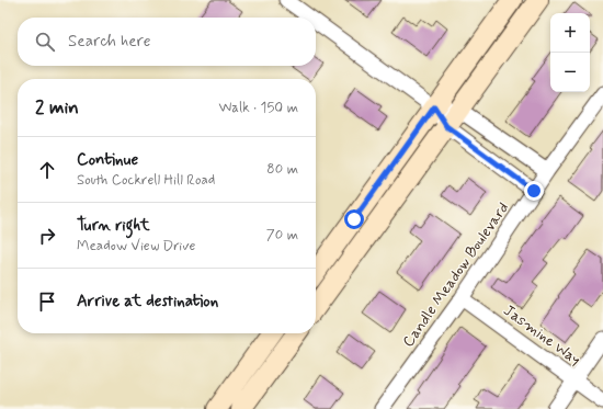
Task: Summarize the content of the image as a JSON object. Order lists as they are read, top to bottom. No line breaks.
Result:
{"streets":{"street":["Candle Meadow Boulevard","Jasmine Way"]},"crossings":[["Candle Meadow Boulevard","Jasmine Way"]],"page":{"map_buttons":["+","−"],"search":"Search here","heading":["2 min","Walk · 150 m"],"list":[["Continue","South Cockrell Hill Road","80 m"],["Turn right","Meadow View Drive","70 m"],"Arrive at destination"]}}
